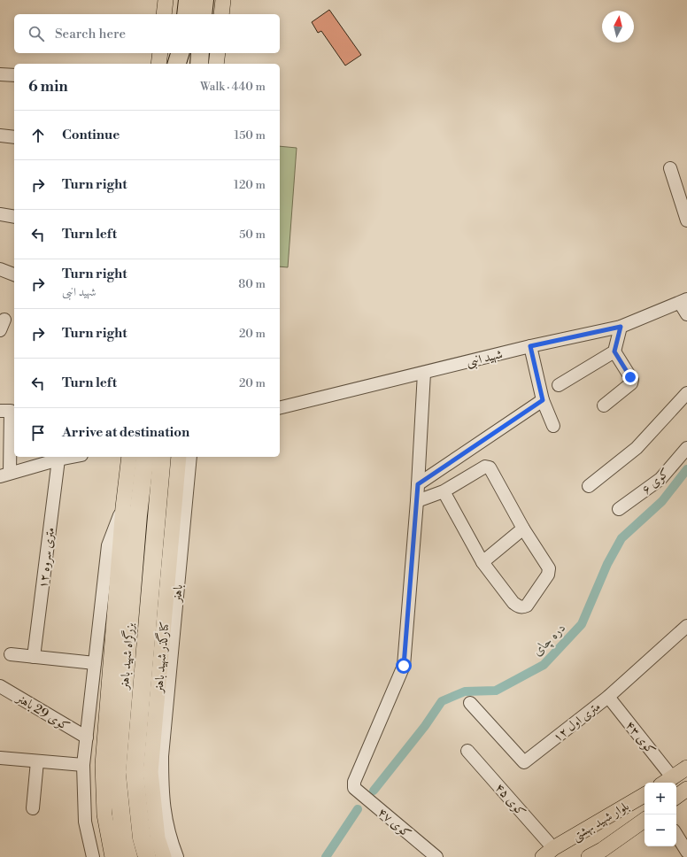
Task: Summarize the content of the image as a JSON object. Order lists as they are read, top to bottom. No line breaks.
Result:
{"streets":{"highway":["بزرگراه شهید باهنر"],"main road":["کنارگذر شهید باهنر","بلوار شهید بهشتی"],"street":["شهید انبی","کوی ۶","۱۲ متری سروه","باهنر","کوی 29 باهنر","۱۲ متری اول","کوی ۴۳","کوی ۴۵","کوی ۴۷"]},"crossings":[["۱۲ متری اول","کوی ۴۳"],["کوی ۴۵","بلوار شهید بهشتی"]],"water":["دره چای"],"north":"top","page":{"search":"Search here","heading":["6 min","Walk · 440 m"],"list":[["Continue","150 m"],["Turn right","120 m"],["Turn left","50 m"],["Turn right","شهید انبی","80 m"],["Turn right","20 m"],["Turn left","20 m"],"Arrive at destination"],"map_buttons":["+","−"]}}
